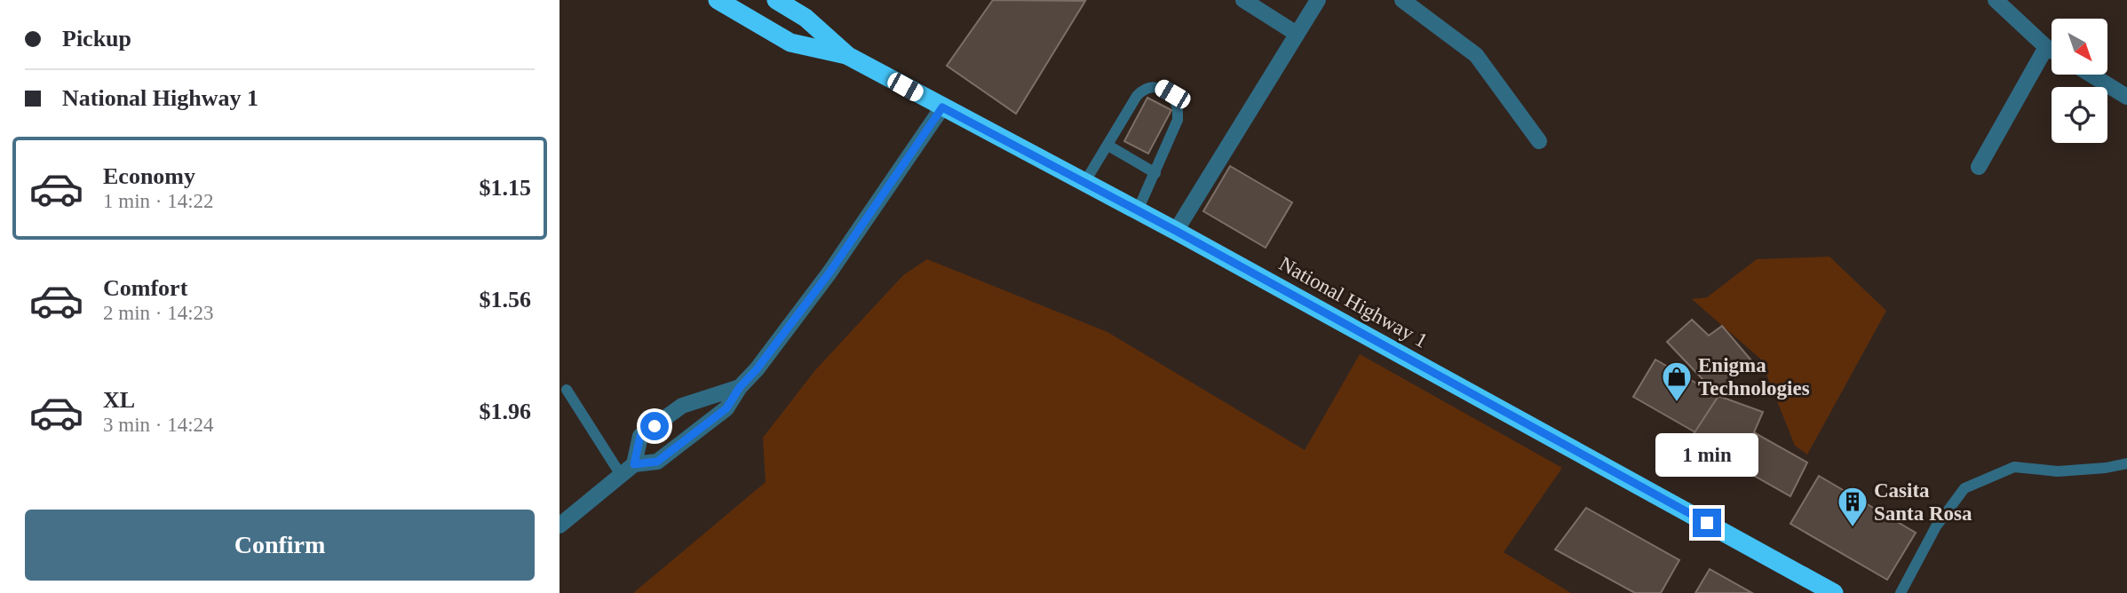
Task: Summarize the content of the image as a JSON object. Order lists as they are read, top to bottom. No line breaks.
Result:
{"streets":{"highway":["National Highway 1"]},"places":{"shop":["Enigma Technologies"],"building":["Casita Santa Rosa"]},"north":"bottom right","page":{"banner":["Pickup","National Highway 1"],"list":[{"name":"Economy","note":"1 min · 14:22","value":"$1.15"},{"name":"Comfort","note":"2 min · 14:23","value":"$1.56"},{"name":"XL","note":"3 min · 14:24","value":"$1.96"}],"bubble":"1 min","buttons":"Confirm"}}
